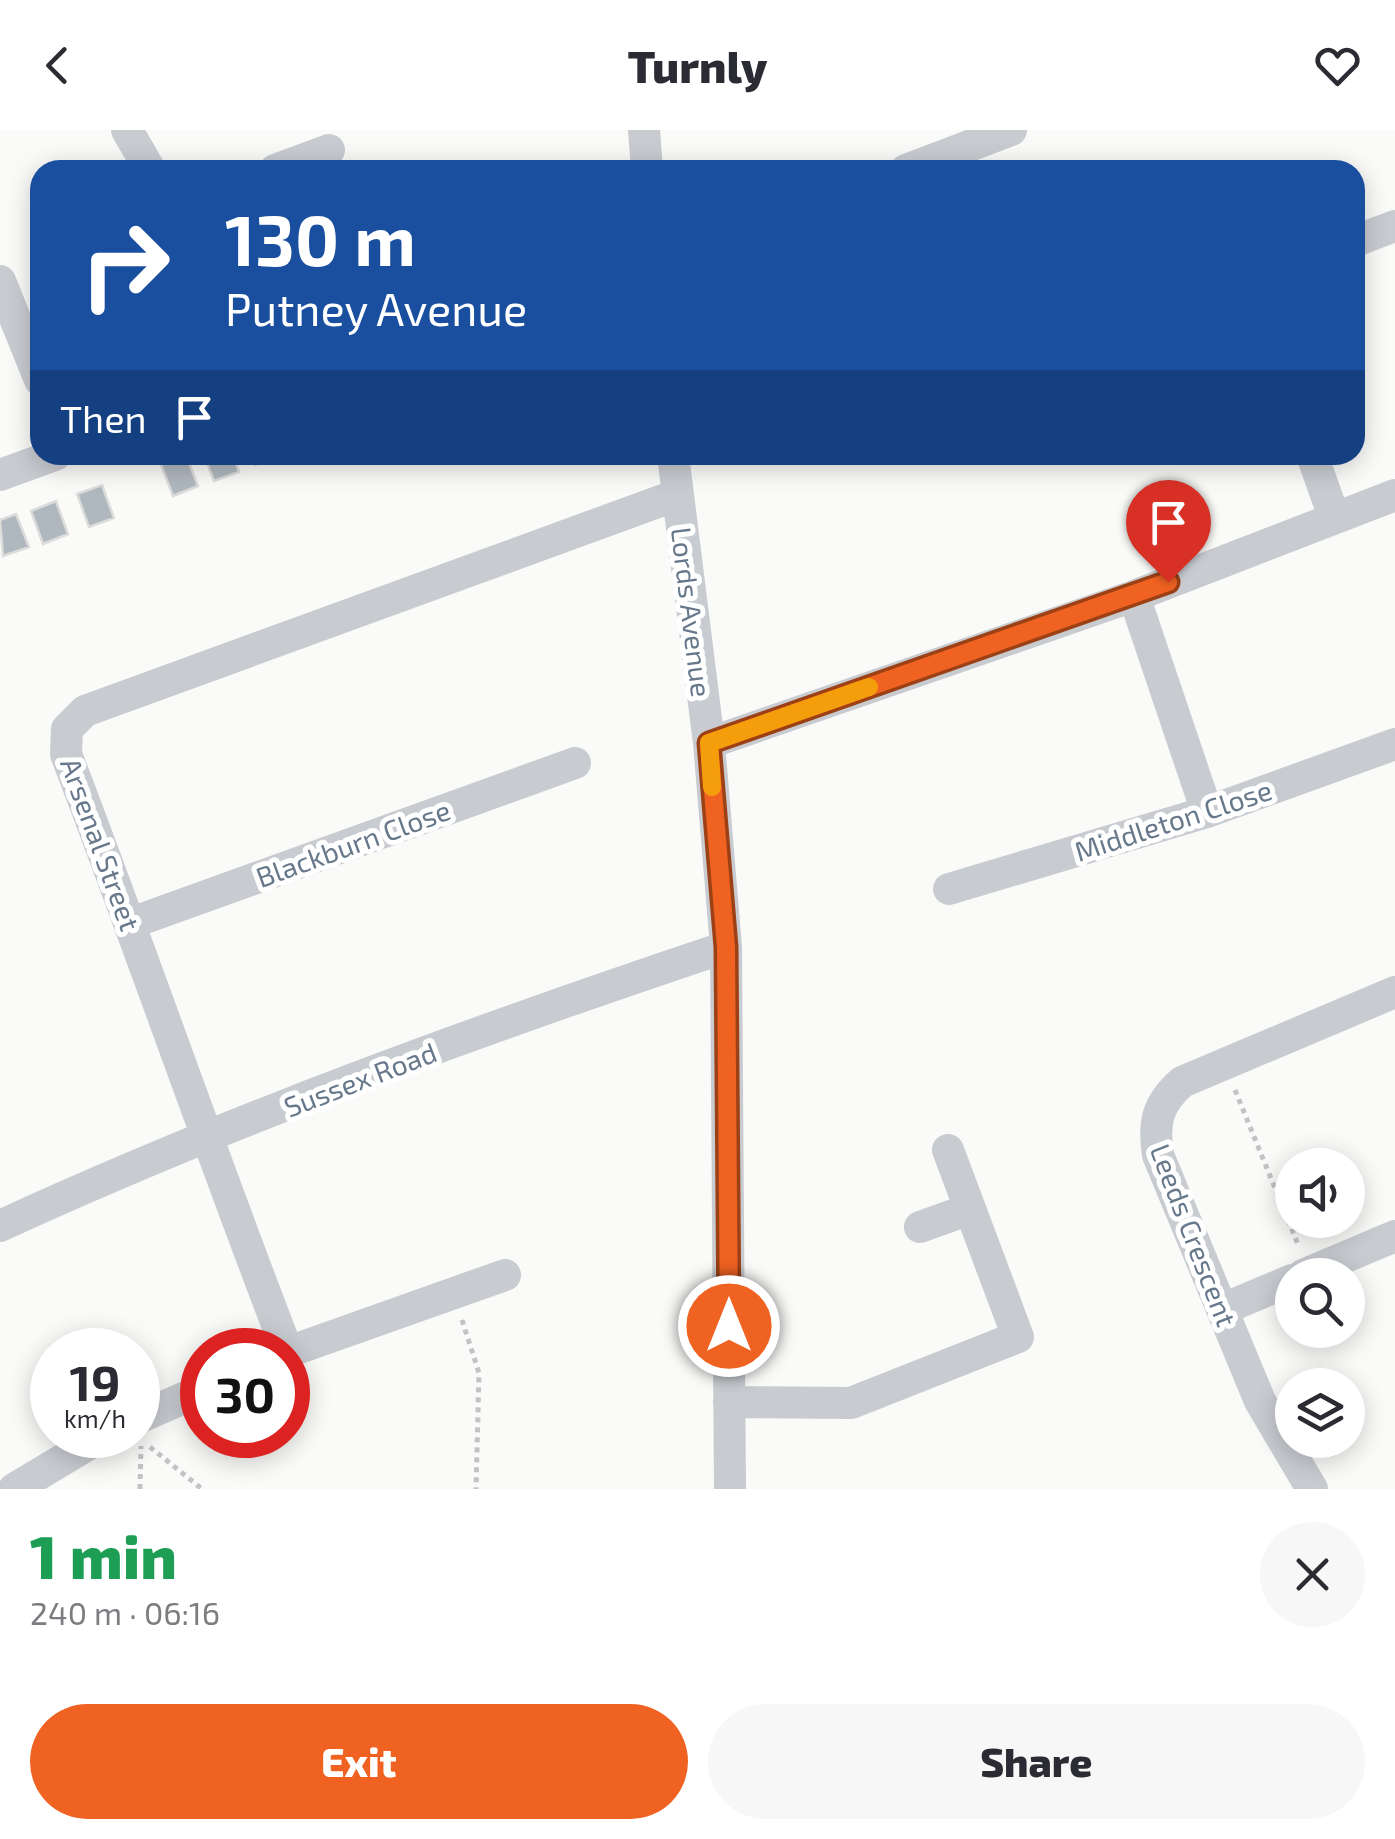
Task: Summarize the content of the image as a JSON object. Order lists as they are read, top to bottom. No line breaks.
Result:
{"streets":{"street":["Lords Avenue","Middleton Close","Blackburn Close","Arsenal Street","Sussex Road","Leeds Crescent"]},"crossings":[["Lords Avenue","Arsenal Street"],["Lords Avenue","Sussex Road"],["Blackburn Close","Arsenal Street"],["Arsenal Street","Sussex Road"]],"page":{"header":"Turnly","turn":["130 m","Putney Avenue"],"then":"Then","speed":"19 km/h","limit":"30","heading":["1 min","240 m · 06:16"],"buttons":["Exit","Share"]}}
